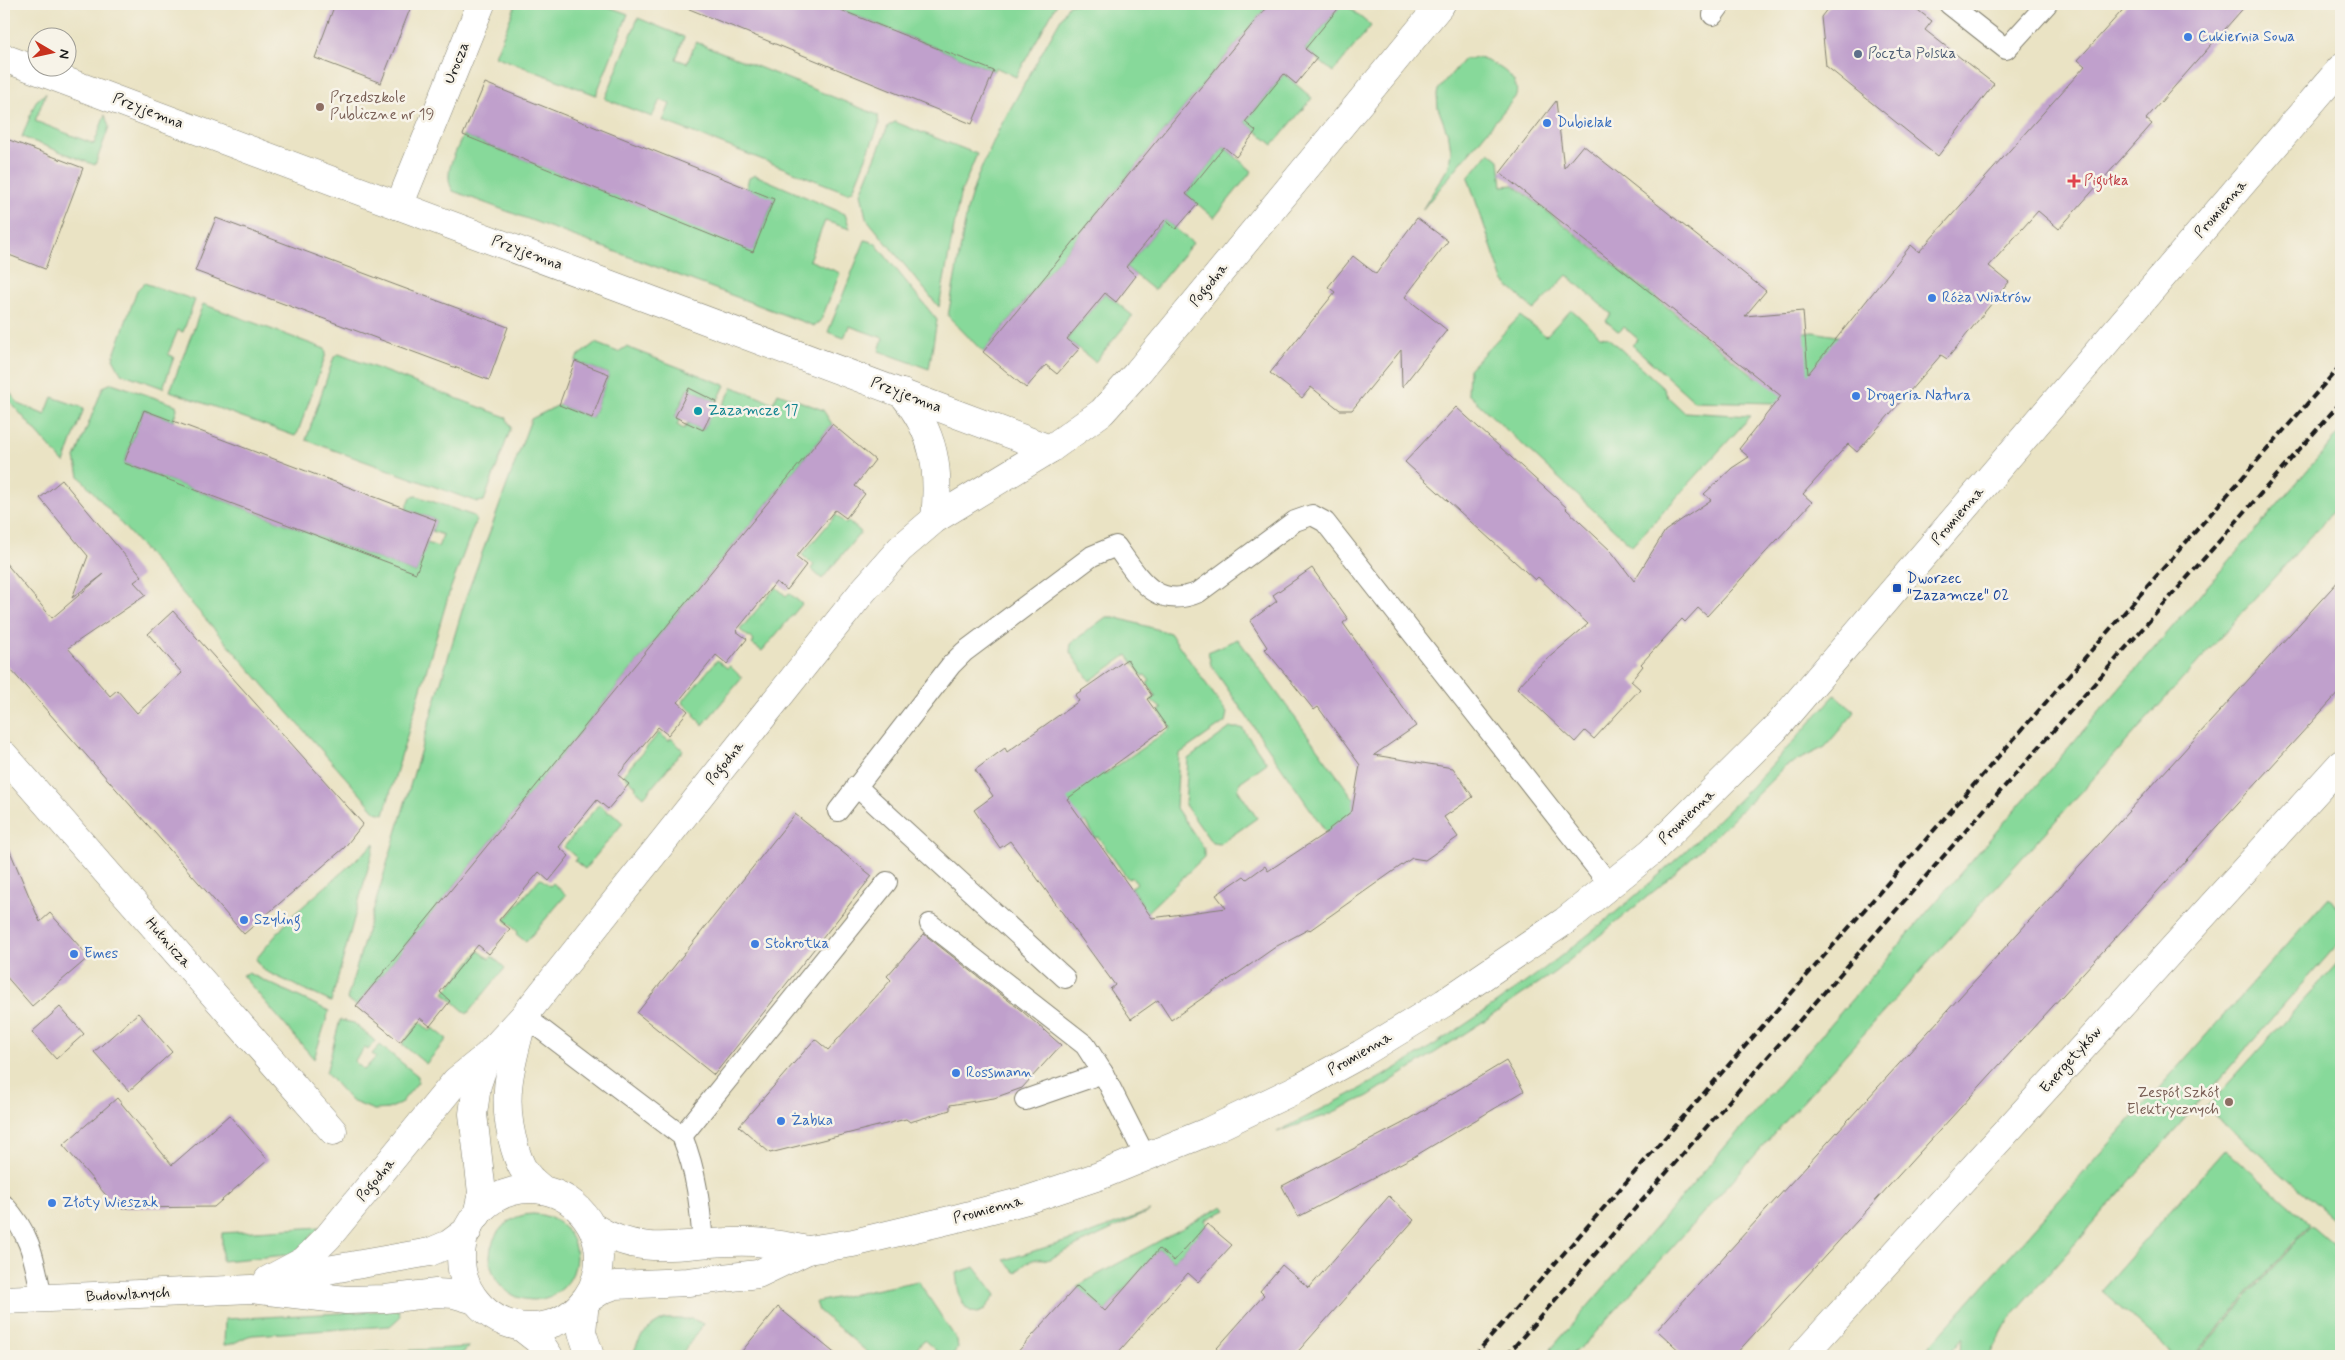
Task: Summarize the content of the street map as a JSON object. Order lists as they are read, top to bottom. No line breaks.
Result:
{"streets":{"street":["Urocza","Przyjemna","Promienna","Pogodna","Hutnicza","Energetyków","Budowlanych"]},"crossings":[["Urocza","Przyjemna"],["Przyjemna","Pogodna"],["Promienna","Pogodna"],["Promienna","Budowlanych"],["Pogodna","Budowlanych"]],"places":{"other":["Cukiernia Sowa","Poczta Polska","Przedszkole Publiczne nr 19","Dubielak","Róża Wiatrów","Drogeria Natura","Zazamcze 17","Szyling","Stokrotka","Emes","Rossmann","Zespół Szkół Elektrycznych","Żabka","Złoty Wieszak"],"health":["Pigułka"],"transit":["Dworzec \"Zazamcze\" 02"]},"north":"right"}
